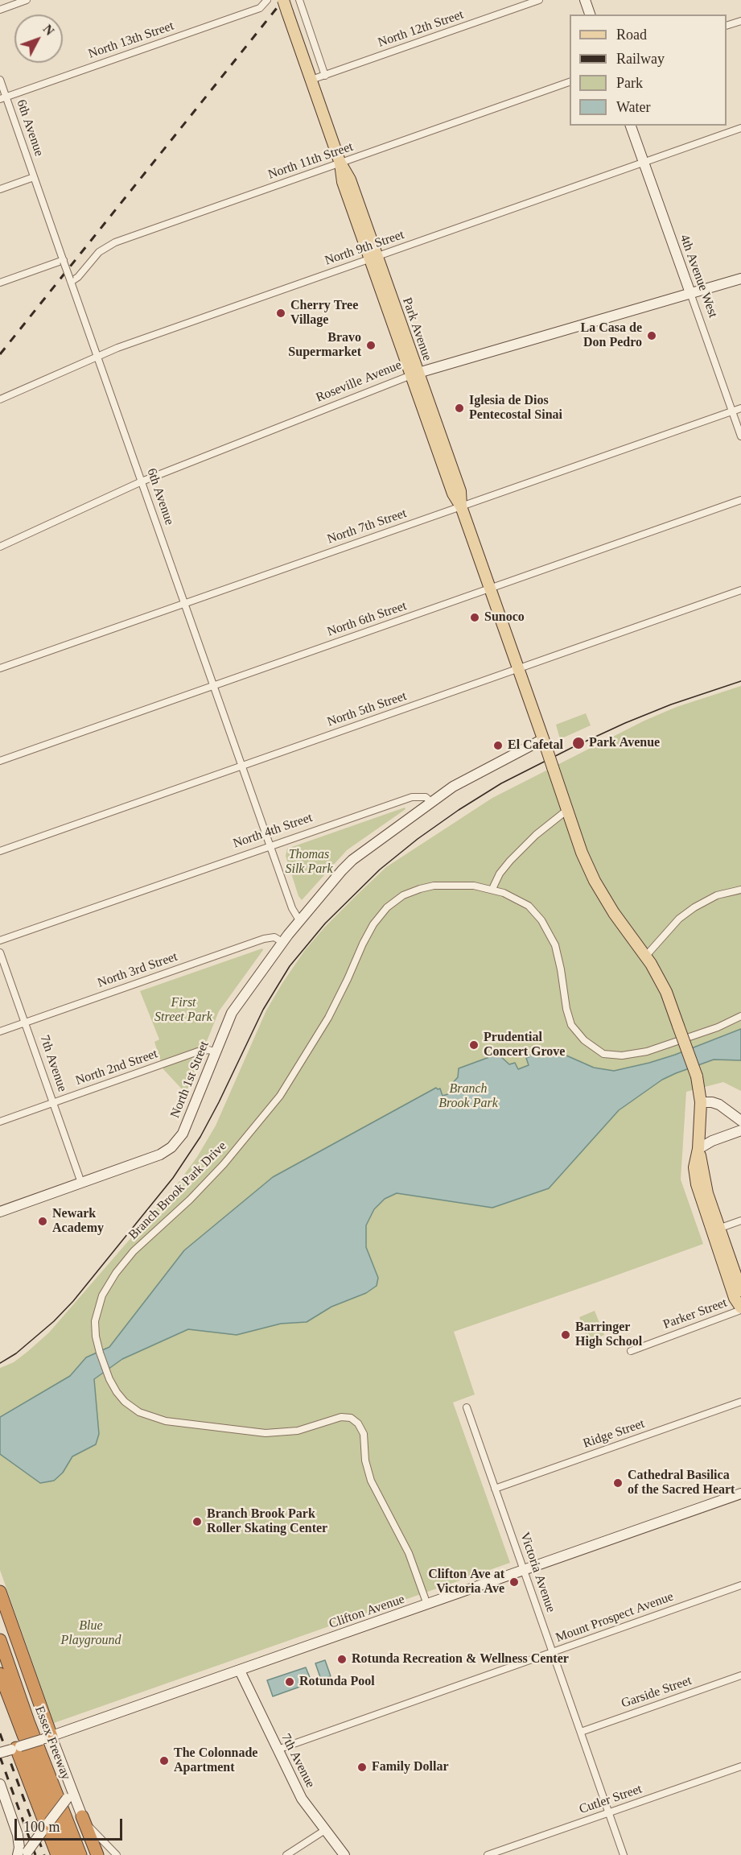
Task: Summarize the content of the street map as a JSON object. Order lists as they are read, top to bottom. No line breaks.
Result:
{"streets":{"highway":["Essex Freeway"],"main road":["4th Avenue West","Park Avenue","Roseville Avenue","7th Avenue","North 1st Street","Clifton Avenue"],"street":["North 12th Street","North 13th Street","6th Avenue","North 11th Street","North 9th Street","North 7th Street","North 6th Street","North 5th Street","North 4th Street","North 3rd Street","North 2nd Street","Branch Brook Park Drive","Parker Street","Ridge Street","Victoria Avenue","Mount Prospect Avenue","Garside Street","Cutler Street"]},"crossings":[["North 12th Street","Park Avenue"],["North 13th Street","6th Avenue"],["6th Avenue","North 11th Street"],["6th Avenue","North 9th Street"],["6th Avenue","Roseville Avenue"],["6th Avenue","North 7th Street"],["6th Avenue","North 6th Street"],["6th Avenue","North 5th Street"],["6th Avenue","North 4th Street"],["6th Avenue","North 1st Street"],["North 11th Street","Park Avenue"],["North 9th Street","4th Avenue West"],["North 9th Street","Park Avenue"],["4th Avenue West","Roseville Avenue"],["4th Avenue West","North 7th Street"],["Park Avenue","Roseville Avenue"],["Park Avenue","North 7th Street"],["Park Avenue","North 6th Street"],["Park Avenue","North 5th Street"],["Park Avenue","Parker Street"],["North 4th Street","North 1st Street"],["North 3rd Street","7th Avenue"],["North 3rd Street","North 1st Street"],["7th Avenue","North 2nd Street"],["7th Avenue","North 1st Street"],["7th Avenue","Clifton Avenue"],["7th Avenue","Mount Prospect Avenue"],["North 2nd Street","North 1st Street"],["Branch Brook Park Drive","Clifton Avenue"],["Ridge Street","Victoria Avenue"],["Victoria Avenue","Clifton Avenue"],["Victoria Avenue","Mount Prospect Avenue"],["Victoria Avenue","Garside Street"],["Victoria Avenue","Cutler Street"]],"parks":["Thomas Silk Park","First Street Park","Branch Brook Park","Blue Playground"],"places":["Cherry Tree Village","La Casa de Don Pedro","Bravo Supermarket","Iglesia de Dios Pentecostal Sinai","Sunoco","Park Avenue","El Cafetal","Prudential Concert Grove","Newark Academy","Barringer High School","Cathedral Basilica of the Sacred Heart","Branch Brook Park Roller Skating Center","Clifton Ave at Victoria Ave","Rotunda Recreation & Wellness Center","Rotunda Pool","The Colonnade Apartment","Family Dollar"],"legend":["Road","Railway","Park","Water"],"scale_bar":"100 m","north":"top right"}
